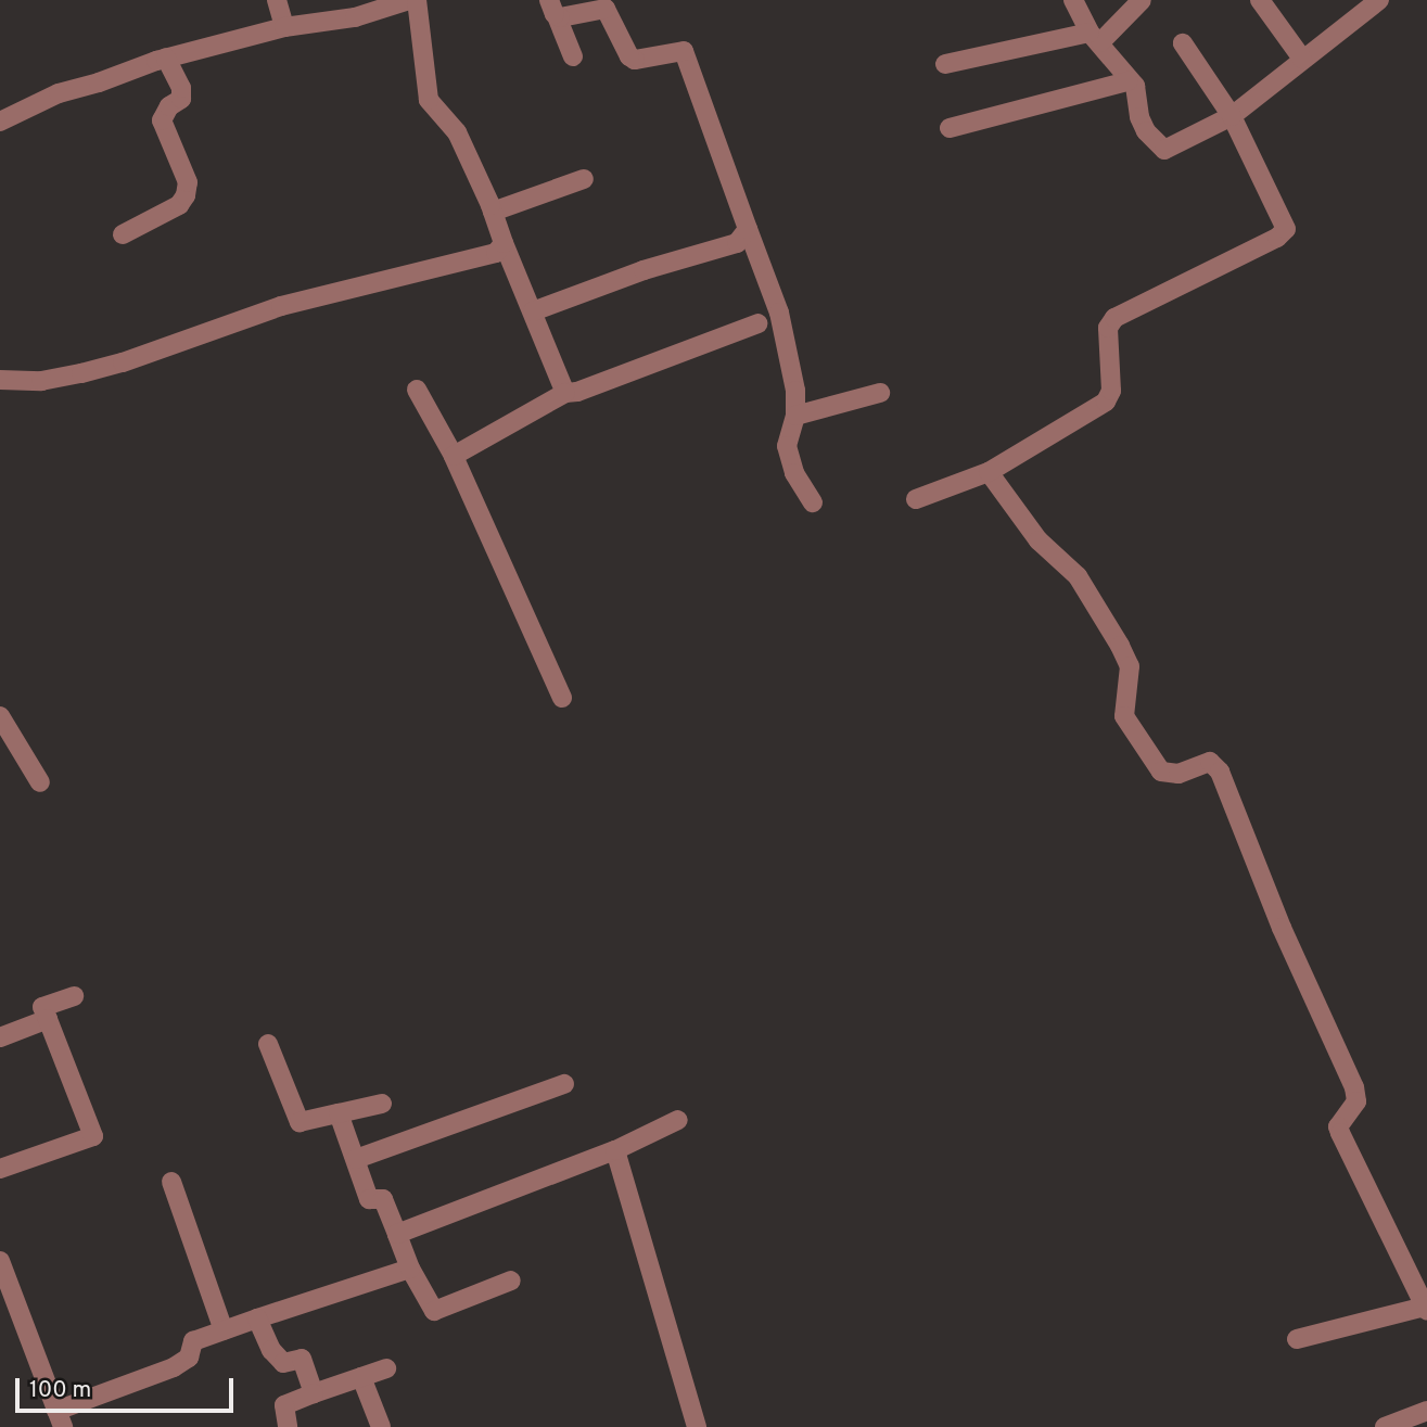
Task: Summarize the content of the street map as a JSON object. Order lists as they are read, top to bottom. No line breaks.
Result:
{"scale_bar":"100 m"}
